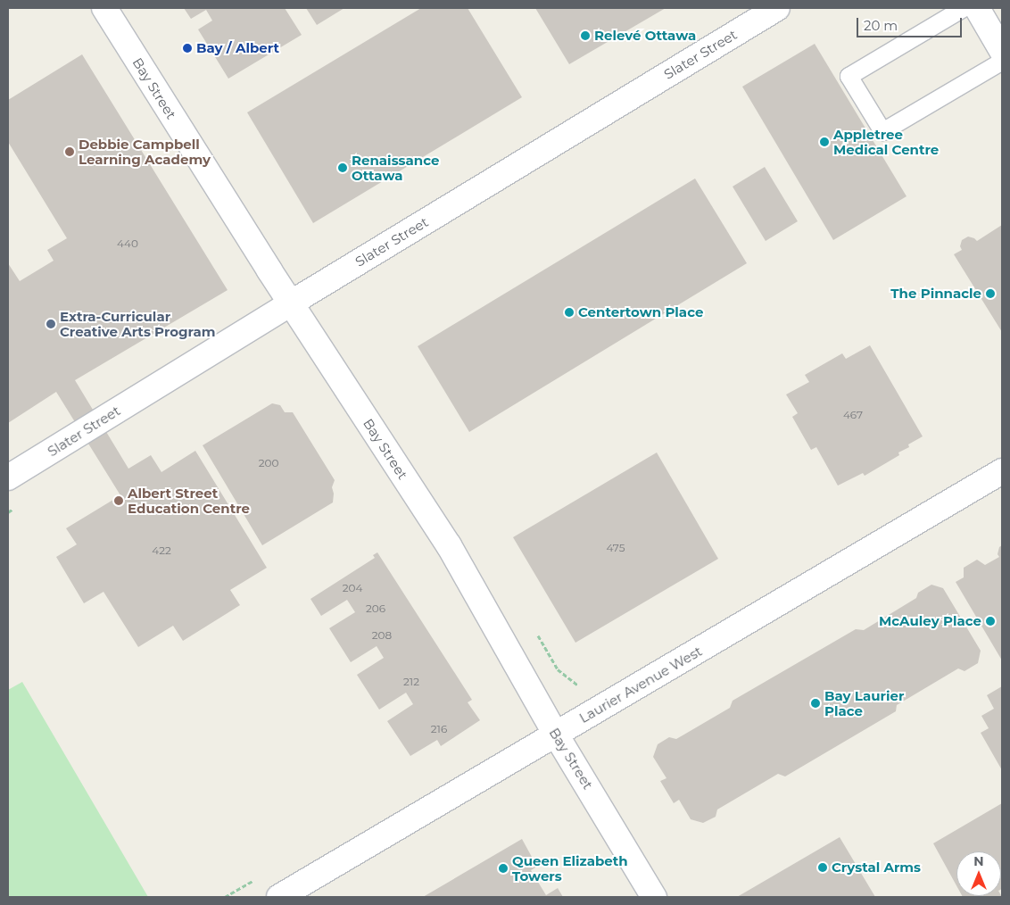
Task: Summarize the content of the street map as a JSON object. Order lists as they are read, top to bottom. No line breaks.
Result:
{"streets":{"main road":["Slater Street","Bay Street","Laurier Avenue West"]},"crossings":[["Slater Street","Bay Street"],["Bay Street","Laurier Avenue West"]],"places":["Relevé Ottawa","Bay / Albert","Appletree Medical Centre","Debbie Campbell Learning Academy","Renaissance Ottawa","The Pinnacle","Centertown Place","Extra-Curricular Creative Arts Program","Albert Street Education Centre","McAuley Place","Bay Laurier Place","Crystal Arms","Queen Elizabeth Towers"],"house_numbers":["440","467","200","475","422","204","206","208","212","216"],"scale_bar":"20 m","north":"top"}
